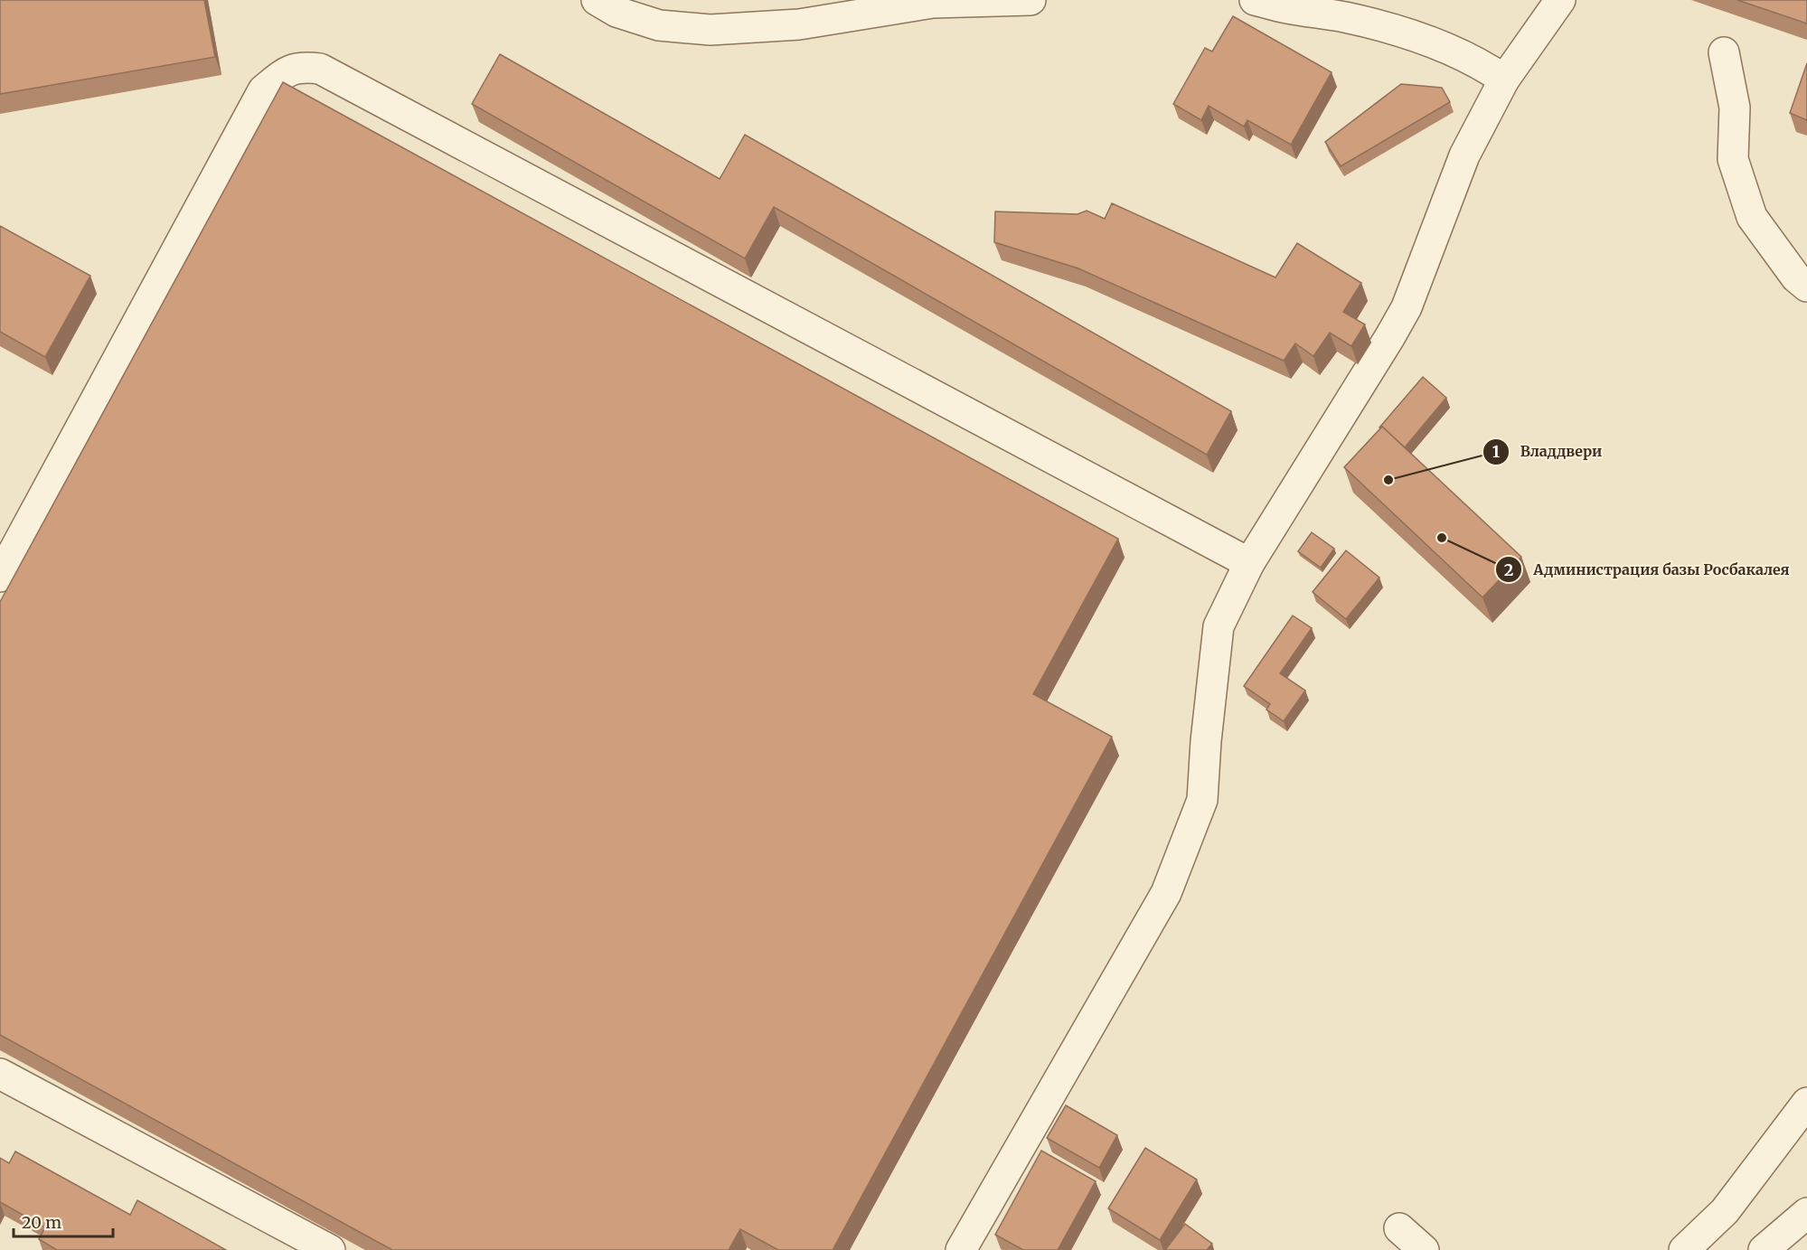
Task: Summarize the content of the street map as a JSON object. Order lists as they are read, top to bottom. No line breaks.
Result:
{"places":["Владдвери","Администрация базы Росбакалея"],"scale_bar":"20 m"}
